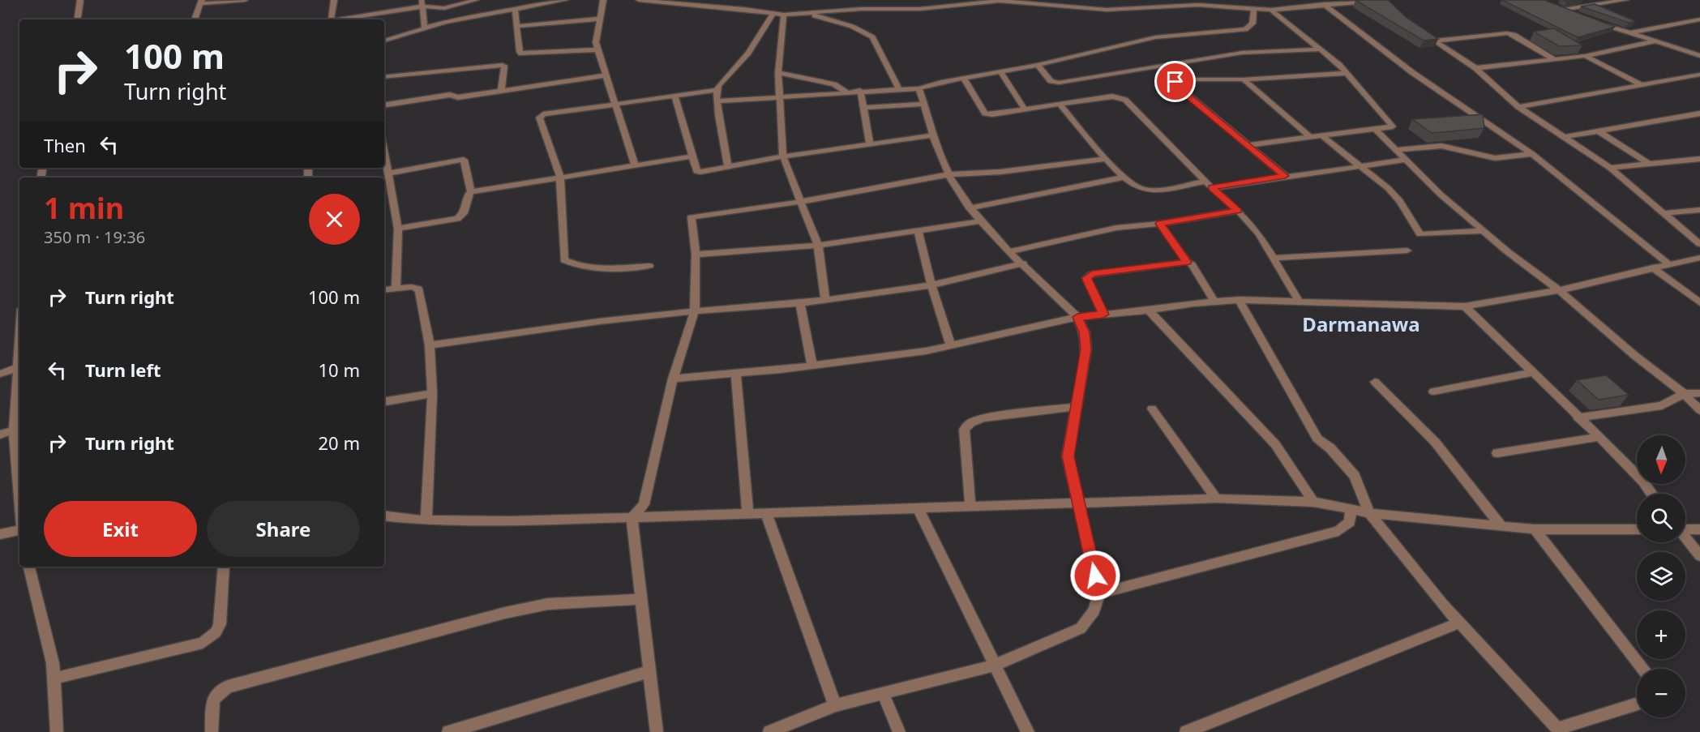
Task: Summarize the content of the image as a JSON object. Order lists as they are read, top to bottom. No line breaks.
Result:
{"districts":["Darmanawa"],"north":"bottom","page":{"turn":["100 m","Turn right"],"then":"Then","heading":["1 min","350 m · 19:36"],"list":[{"name":"Turn right","value":"100 m"},{"name":"Turn left","value":"10 m"},{"name":"Turn right","value":"20 m"}],"map_buttons":["+","−"],"buttons":["Exit","Share"]}}
